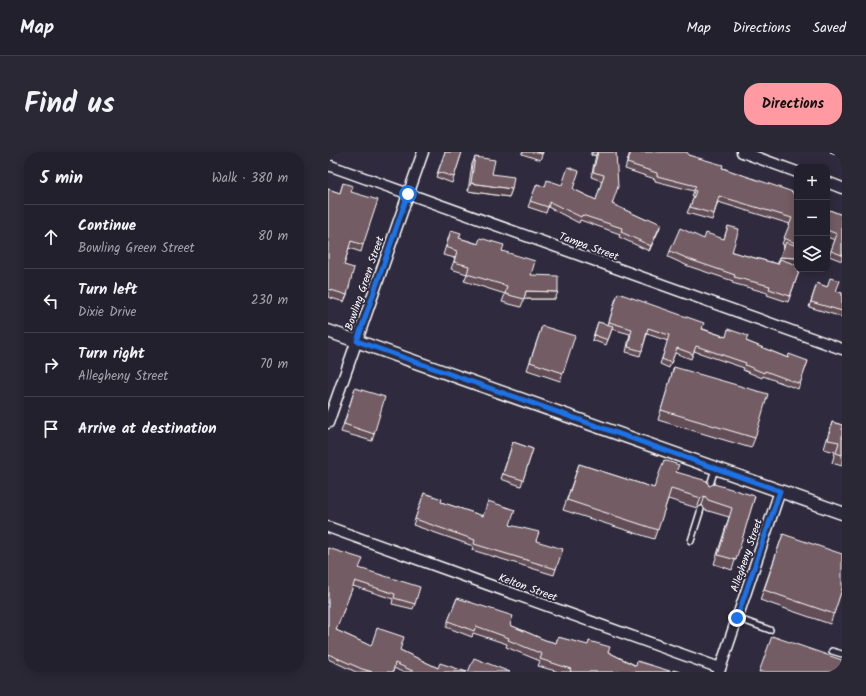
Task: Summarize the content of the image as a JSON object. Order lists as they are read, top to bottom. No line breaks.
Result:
{"streets":{"street":["Tampa Street","Bowling Green Street","Allegheny Street","Kelton Street"]},"crossings":[["Tampa Street","Bowling Green Street"],["Allegheny Street","Kelton Street"]],"page":{"header":"Map","nav":["Map","Directions","Saved"],"title":"Find us","buttons":"Directions","heading":["5 min","Walk · 380 m"],"map_buttons":["+","−"],"list":[["Continue","Bowling Green Street","80 m"],["Turn left","Dixie Drive","230 m"],["Turn right","Allegheny Street","70 m"],"Arrive at destination"]}}
